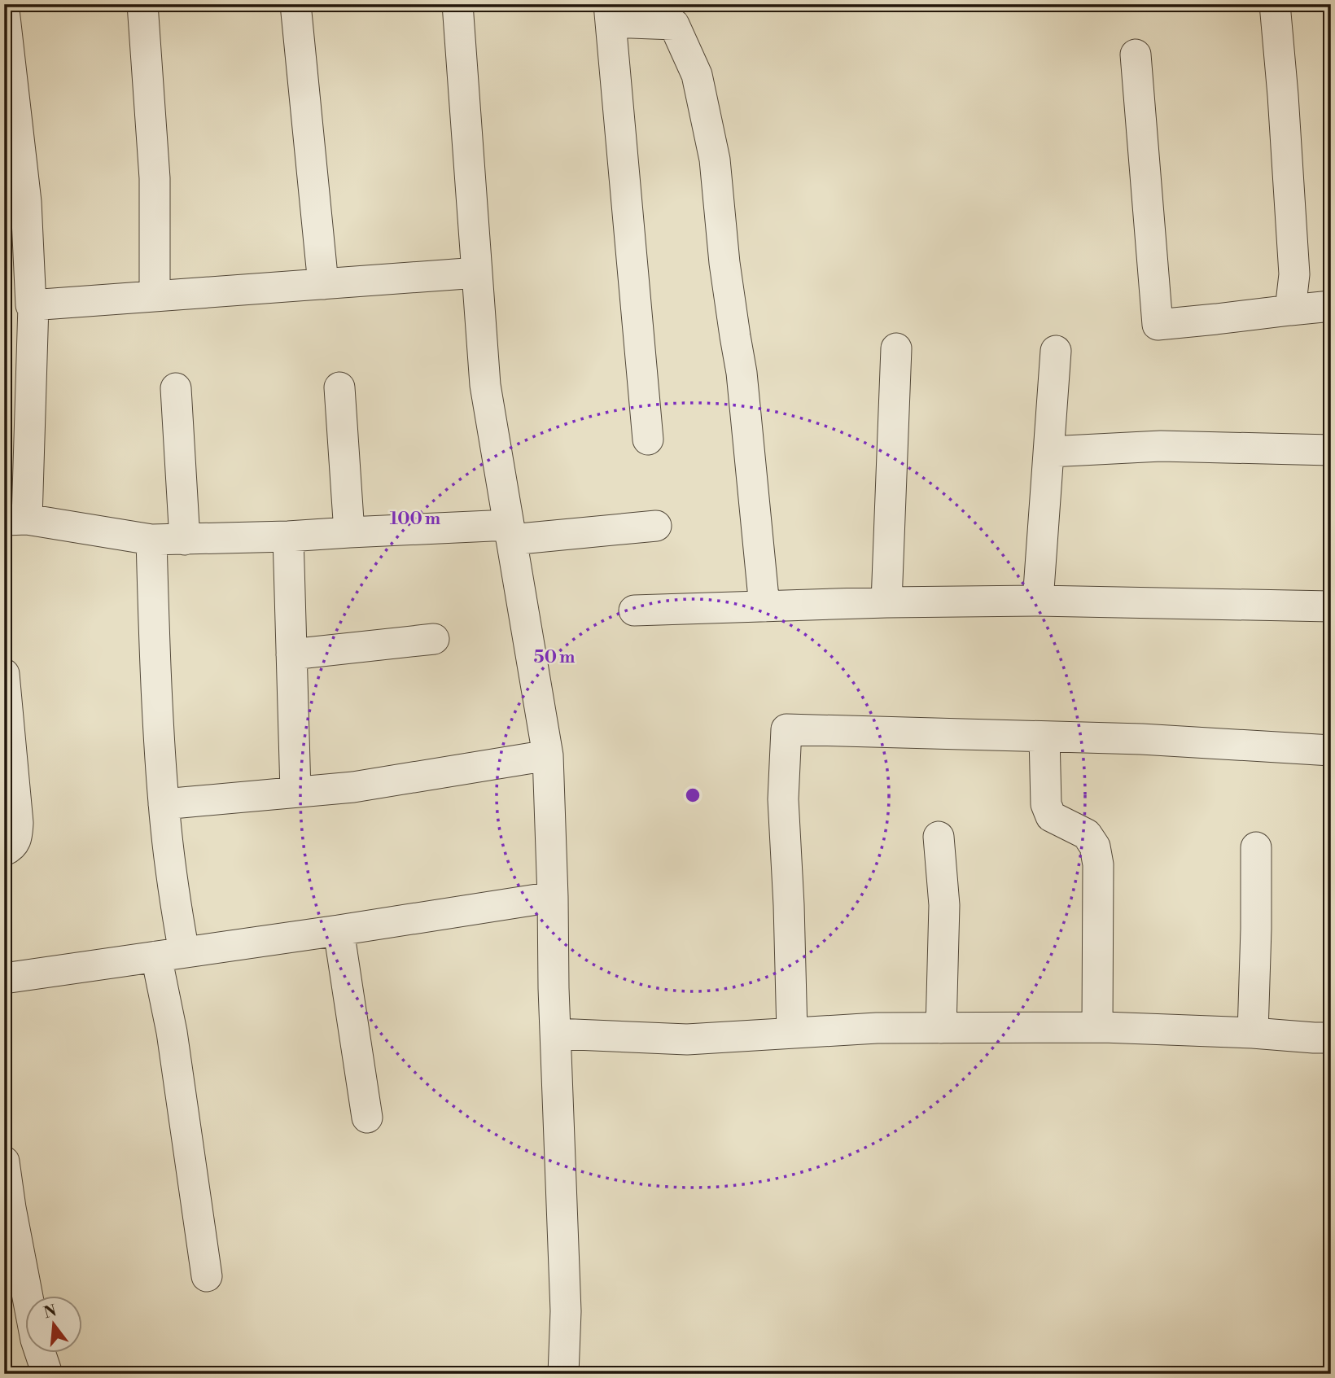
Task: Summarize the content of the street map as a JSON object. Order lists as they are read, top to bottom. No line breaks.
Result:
{"north":"top","rings":["100 m","50 m"]}
